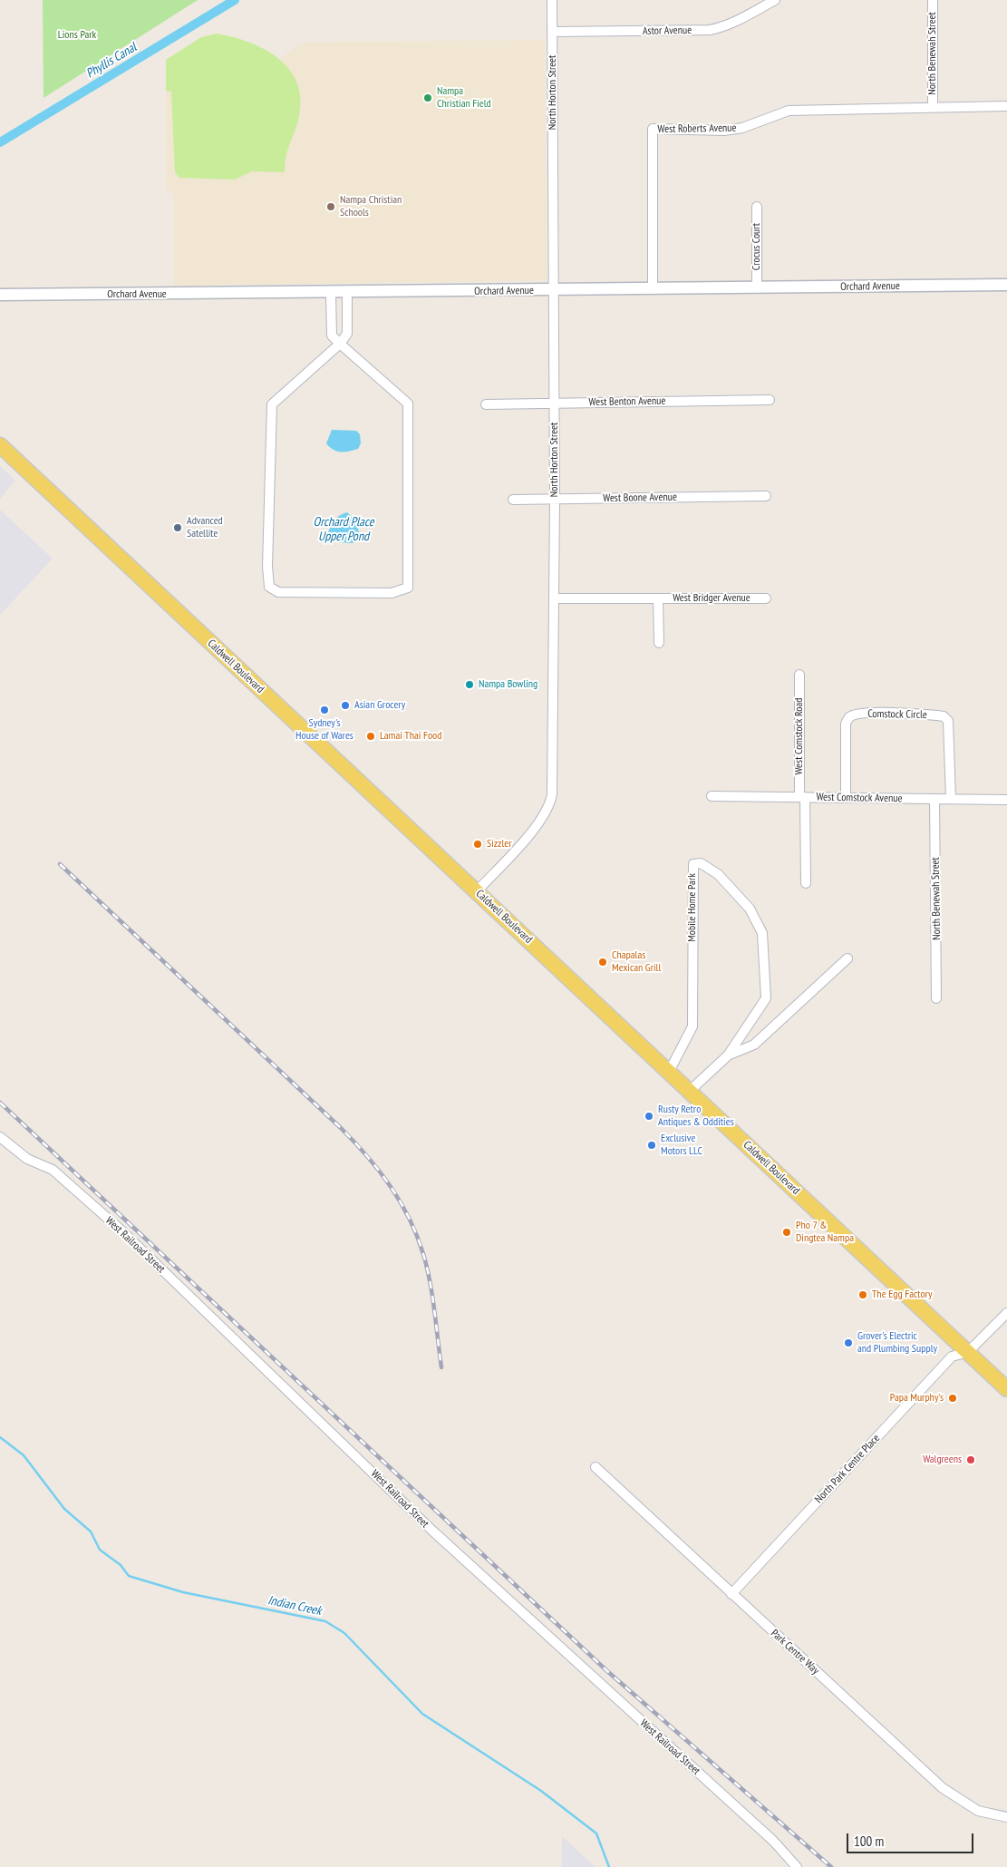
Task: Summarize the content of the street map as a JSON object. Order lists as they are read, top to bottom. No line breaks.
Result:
{"streets":{"main road":["Caldwell Boulevard"],"street":["Astor Avenue","North Benewah Street","North Horton Street","West Roberts Avenue","Crocus Court","Orchard Avenue","West Benton Avenue","West Boone Avenue","West Bridger Avenue","Comstock Circle","West Comstock Road","West Comstock Avenue","Mobile Home Park","West Railroad Street","North Park Centre Place","Park Centre Way"]},"crossings":[["Astor Avenue","North Horton Street"],["North Benewah Street","West Roberts Avenue"],["North Benewah Street","West Comstock Avenue"],["North Horton Street","Orchard Avenue"],["North Horton Street","West Benton Avenue"],["North Horton Street","West Boone Avenue"],["North Horton Street","West Bridger Avenue"],["North Horton Street","Caldwell Boulevard"],["West Roberts Avenue","Orchard Avenue"],["Crocus Court","Orchard Avenue"],["Caldwell Boulevard","Mobile Home Park"],["Caldwell Boulevard","North Park Centre Place"],["Comstock Circle","West Comstock Avenue"],["West Comstock Road","West Comstock Avenue"],["North Park Centre Place","Park Centre Way"]],"water":["Phyllis Canal","Orchard Place Upper Pond","Indian Creek"],"parks":["Lions Park"],"places":["Nampa Christian Field","Nampa Christian Schools","Advanced Satellite","Nampa Bowling","Asian Grocery","Sydney's House of Wares","Lamai Thai Food","Sizzler","Chapalas Mexican Grill","Rusty Retro Antiques & Oddities","Exclusive Motors LLC","Pho 7 & Dingtea Nampa","The Egg Factory","Grover's Electric and Plumbing Supply","Papa Murphy's","Walgreens"],"scale_bar":"100 m"}
